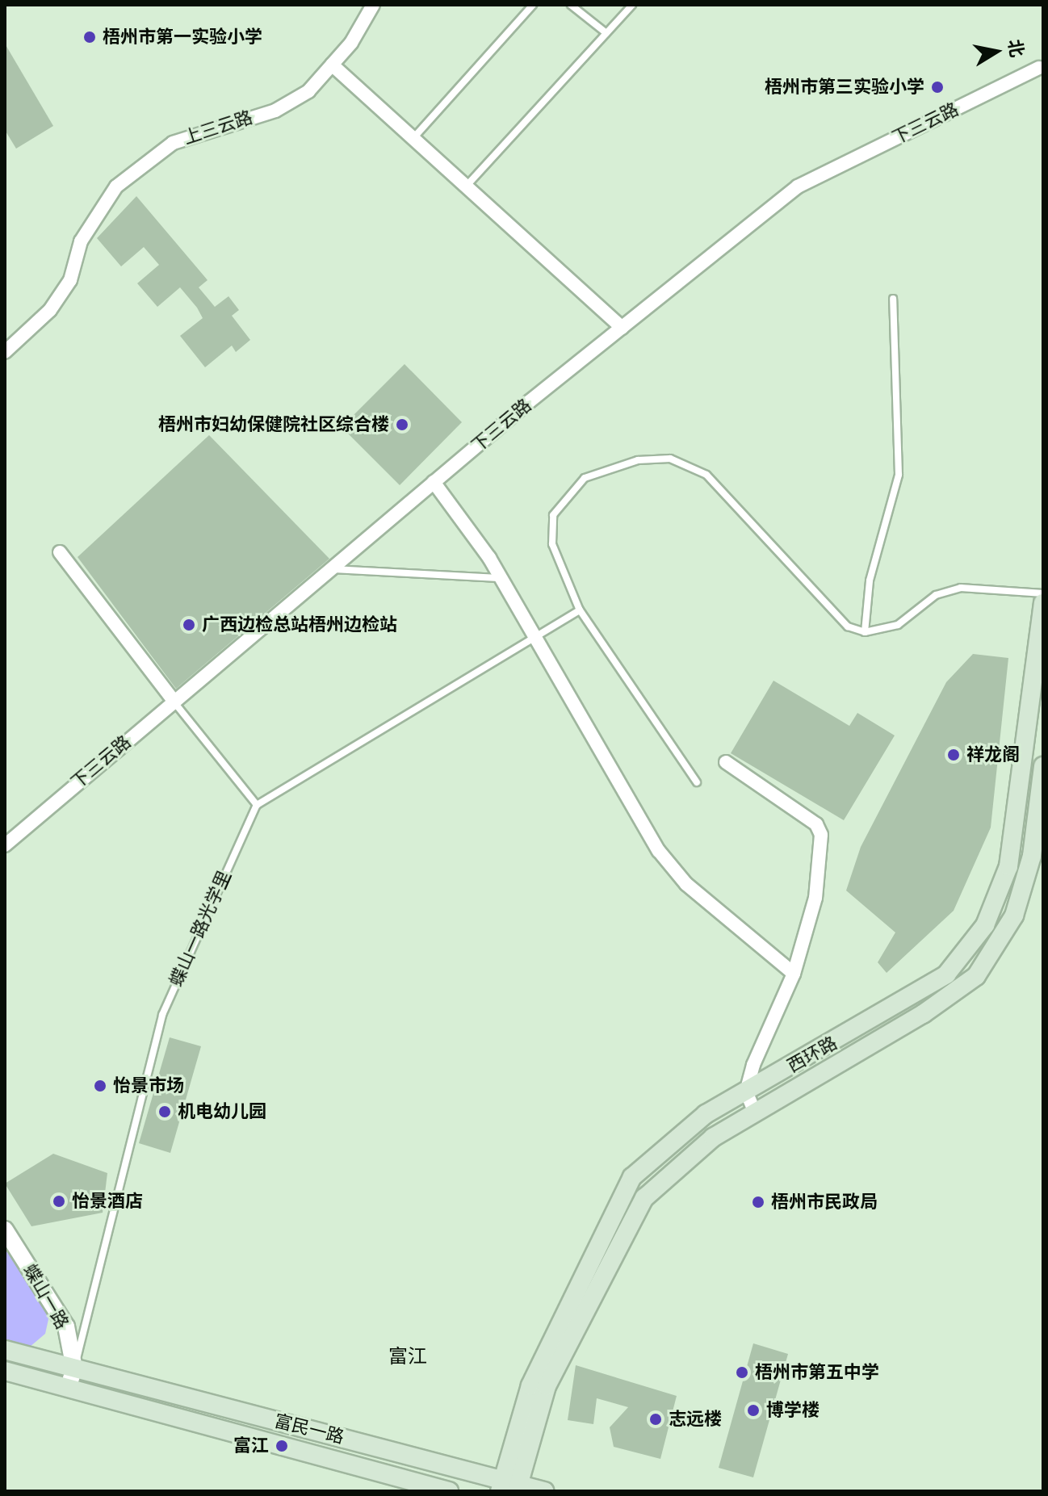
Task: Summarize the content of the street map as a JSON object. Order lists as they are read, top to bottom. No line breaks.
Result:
{"streets":{"main road":["西环路","富民一路"],"street":["下三云路","上三云路","蝶山一路"],"lane":["蝶山一路光学里"]},"crossings":[["蝶山一路光学里","蝶山一路"],["蝶山一路光学里","富民一路"],["西环路","富民一路"],["蝶山一路","富民一路"]],"districts":["富江"],"places":["梧州市第一实验小学","梧州市第三实验小学","梧州市妇幼保健院社区综合楼","广西边检总站梧州边检站","祥龙阁","怡景市场","机电幼儿园","怡景酒店","梧州市民政局","梧州市第五中学","博学楼","志远楼","富江"],"north":"right"}
